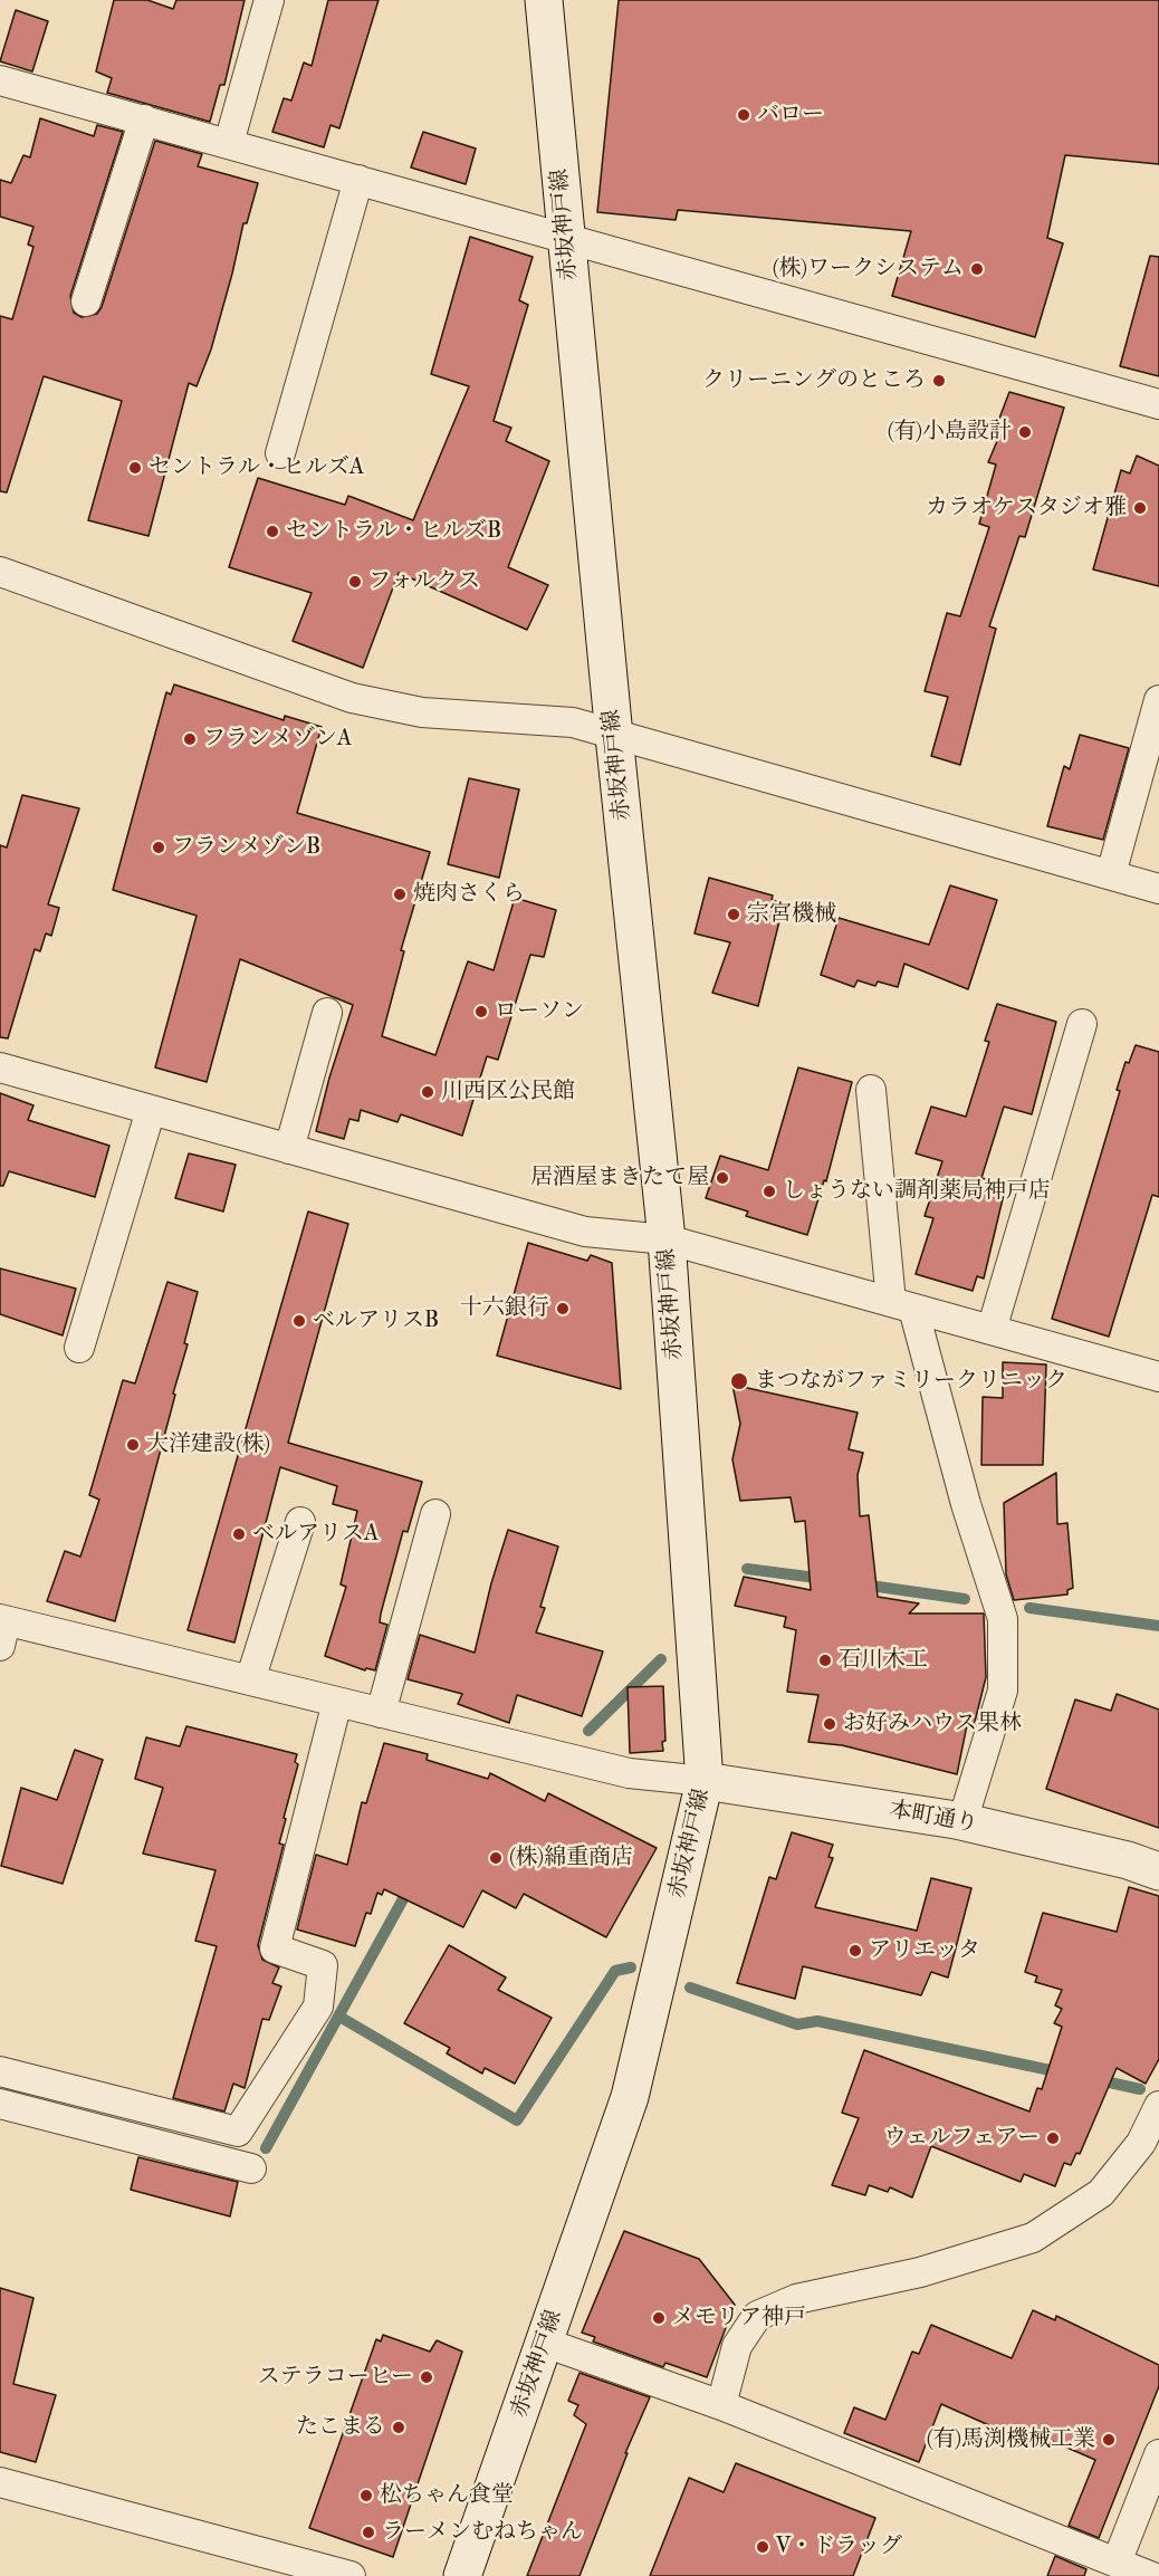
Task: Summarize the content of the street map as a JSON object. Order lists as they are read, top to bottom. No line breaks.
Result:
{"streets":{"main road":["赤坂神戸線","本町通り"]},"crossings":[["赤坂神戸線","本町通り"]],"places":["バロー","(株)ワークシステム","クリーニングのところ","(有)小島設計","セントラル・ヒルズA","カラオケスタジオ雅","セントラル・ヒルズB","フォルクス","フランメゾンA","フランメゾンB","焼肉さくら","宗宮機械","ローソン","川西区公民館","居酒屋まきたて屋","しょうない調剤薬局神戸店","十六銀行","ベルアリスB","まつながファミリークリニック","大洋建設(株)","ベルアリスA","石川木工","お好みハウス果林","(株)綿重商店","アリエッタ","ウェルフェアー","メモリア神戸","ステラコーヒー","たこまる","(有)馬渕機械工業","松ちゃん食堂","ラーメンむねちゃん","V・ドラッグ"]}
